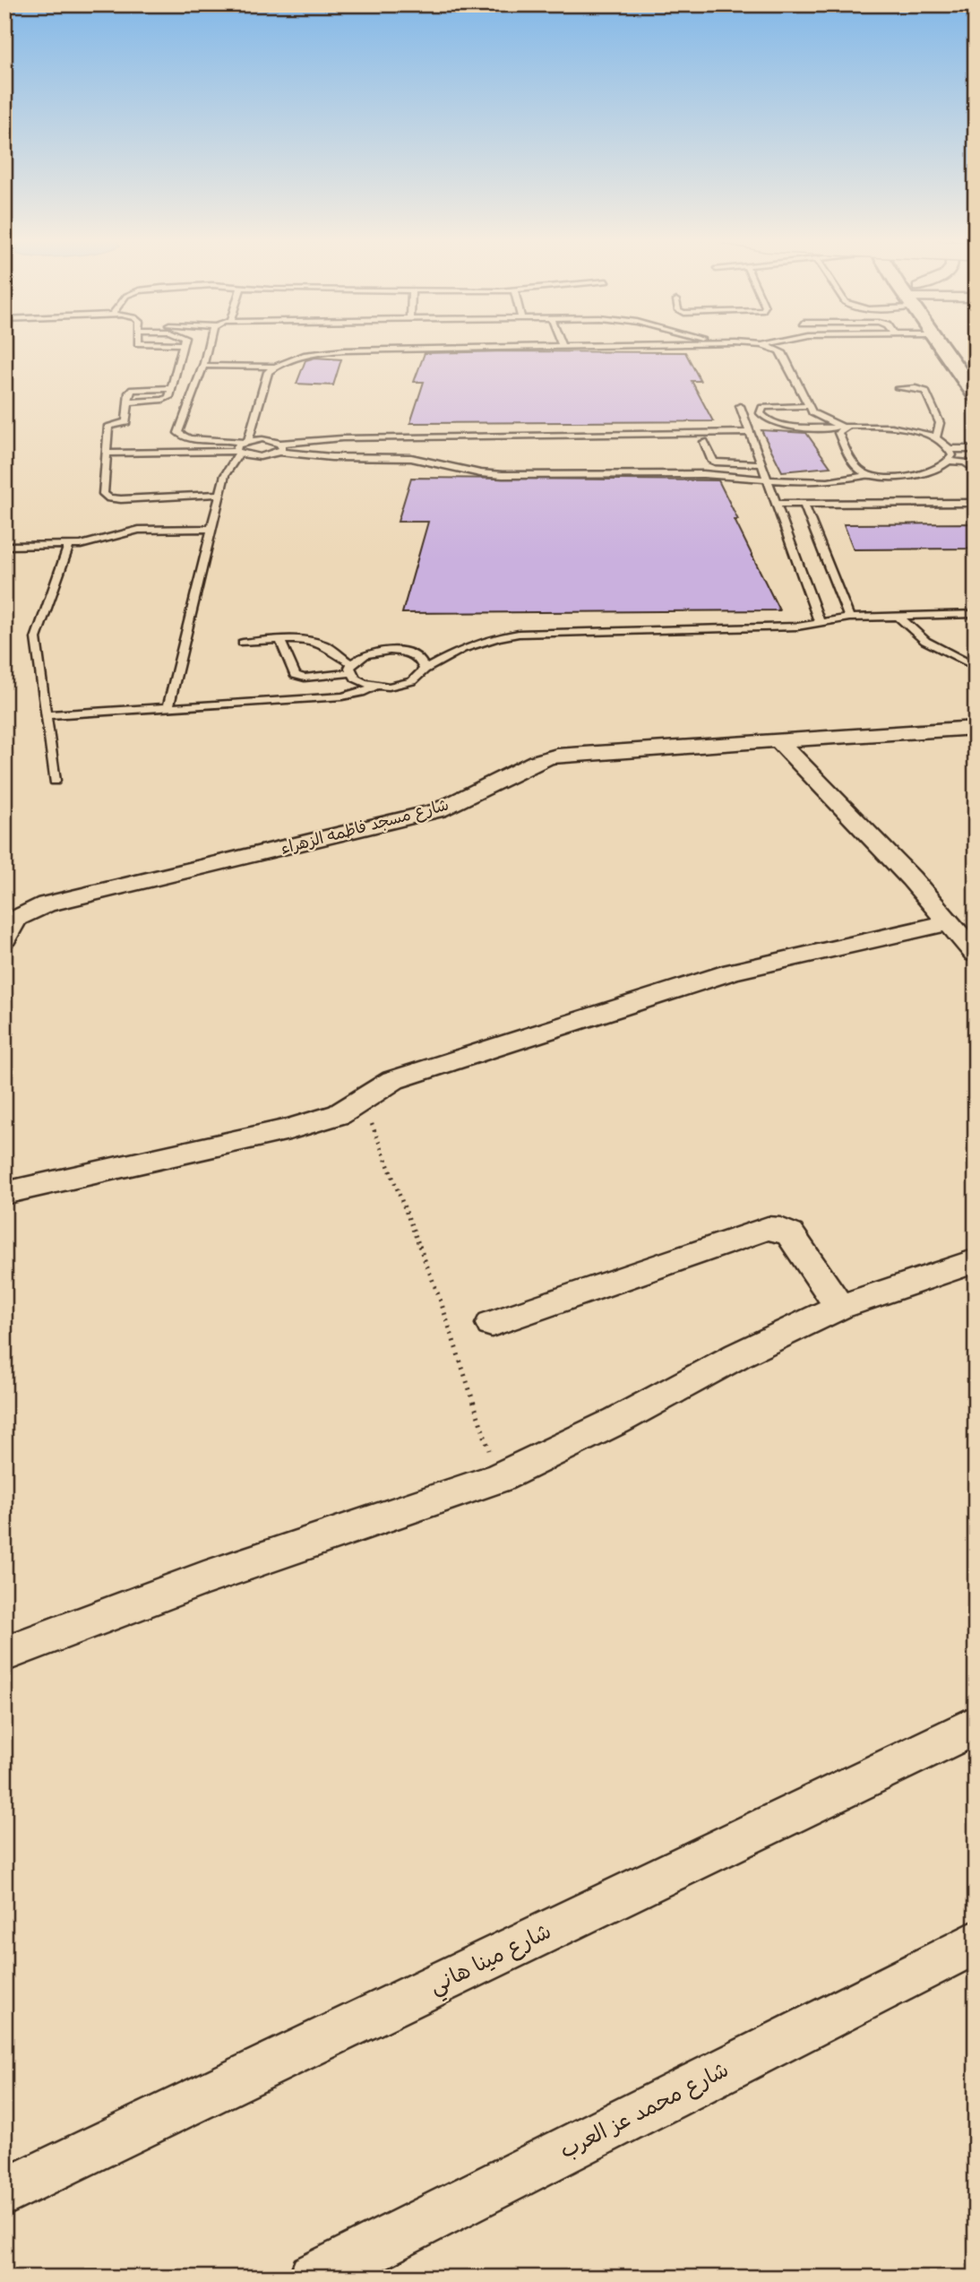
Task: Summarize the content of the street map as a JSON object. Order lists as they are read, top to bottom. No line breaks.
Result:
{"streets":{"street":["شارع مسجد فاطمه الزهراء","شارع مينا هاني","شارع محمد عز العرب"]}}
